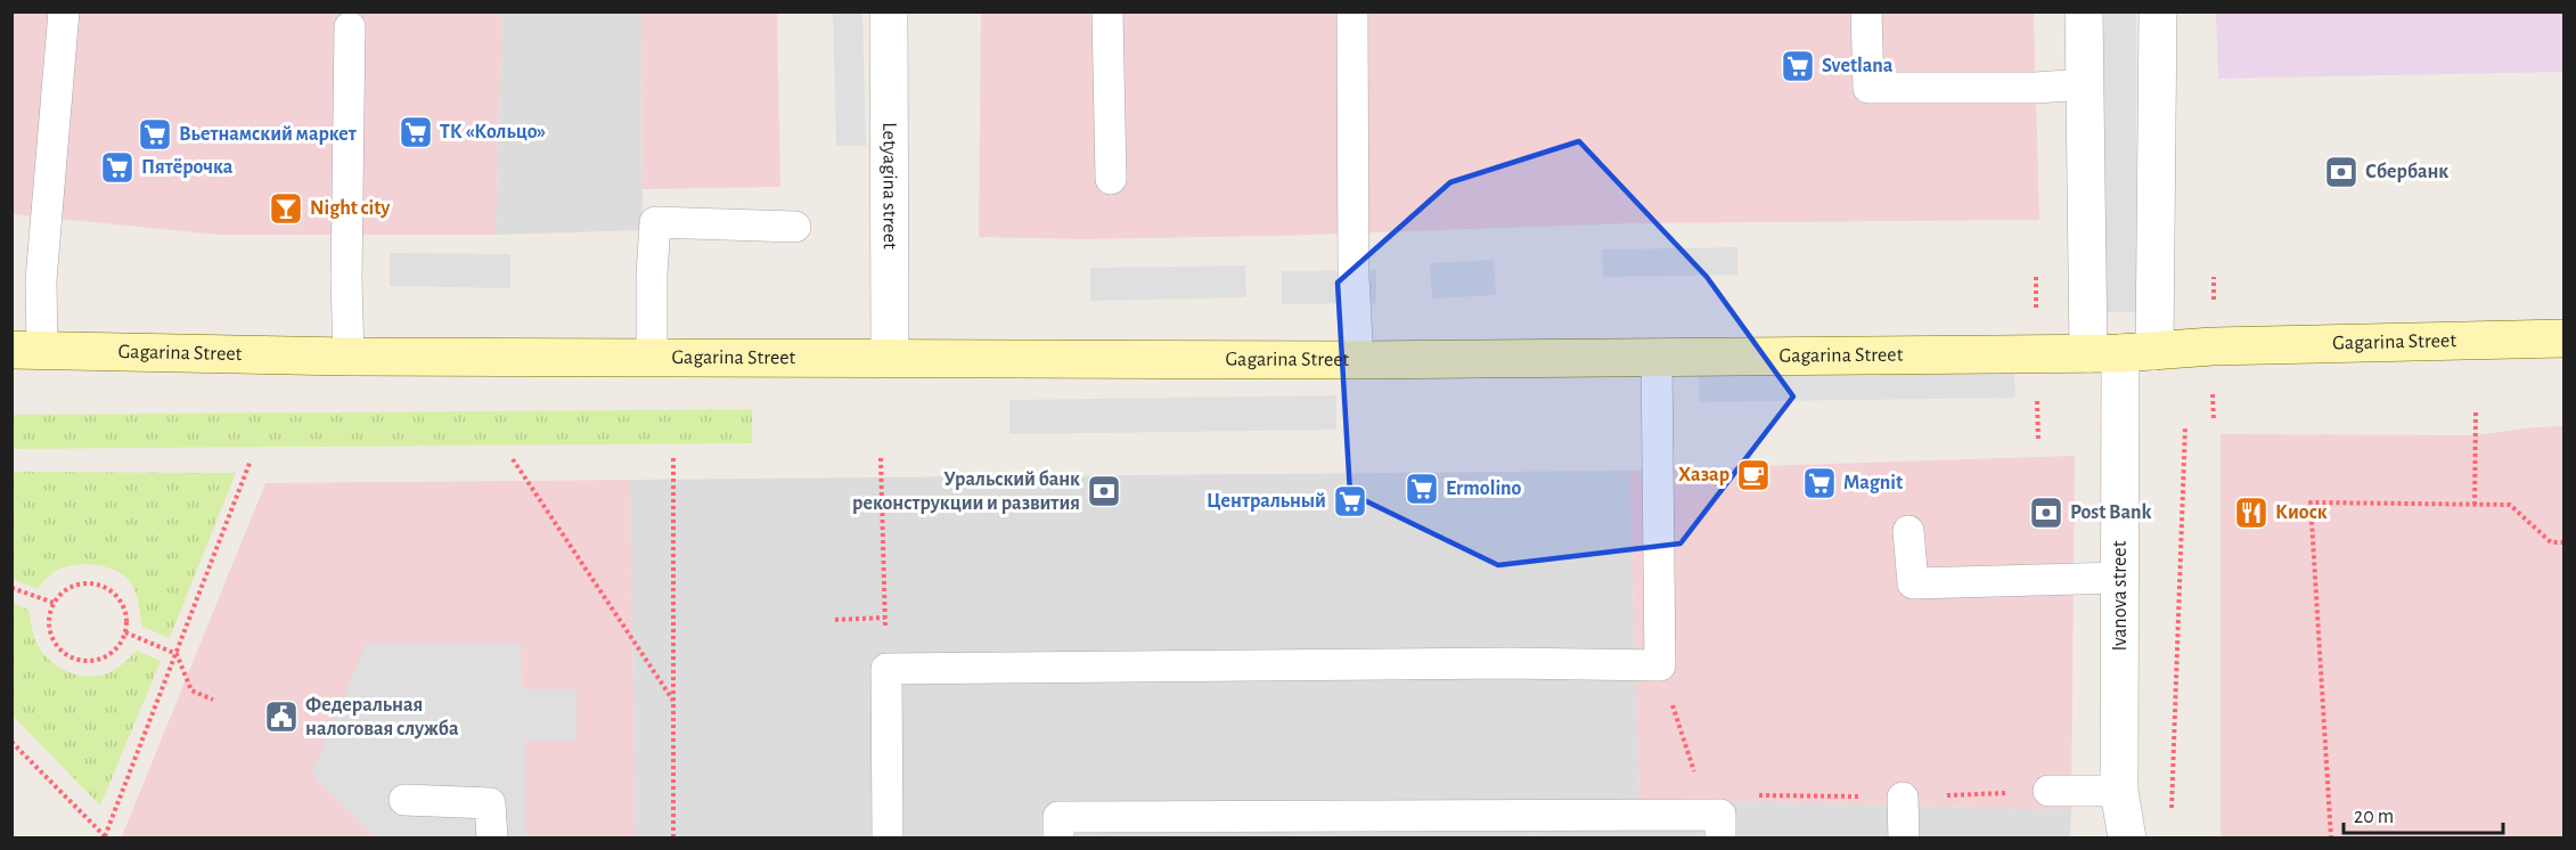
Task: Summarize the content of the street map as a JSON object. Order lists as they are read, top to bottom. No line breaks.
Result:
{"streets":{"main road":["Gagarina Street"],"street":["Letyagina street","Ivanova street"]},"crossings":[["Letyagina street","Gagarina Street"],["Gagarina Street","Ivanova street"]],"places":{"supermarket":["Svetlana","ТК «Кольцо»","Вьетнамский маркет","Пятёрочка","Magnit","Ermolino","Центральный"],"bank":["Сбербанк","Уральский банк реконструкции и развития","Post Bank"],"bar":["Night city"],"cafe":["Хазар"],"restaurant":["Киоск"],"public building":["Федеральная налоговая служба"]},"scale_bar":"20 m"}
